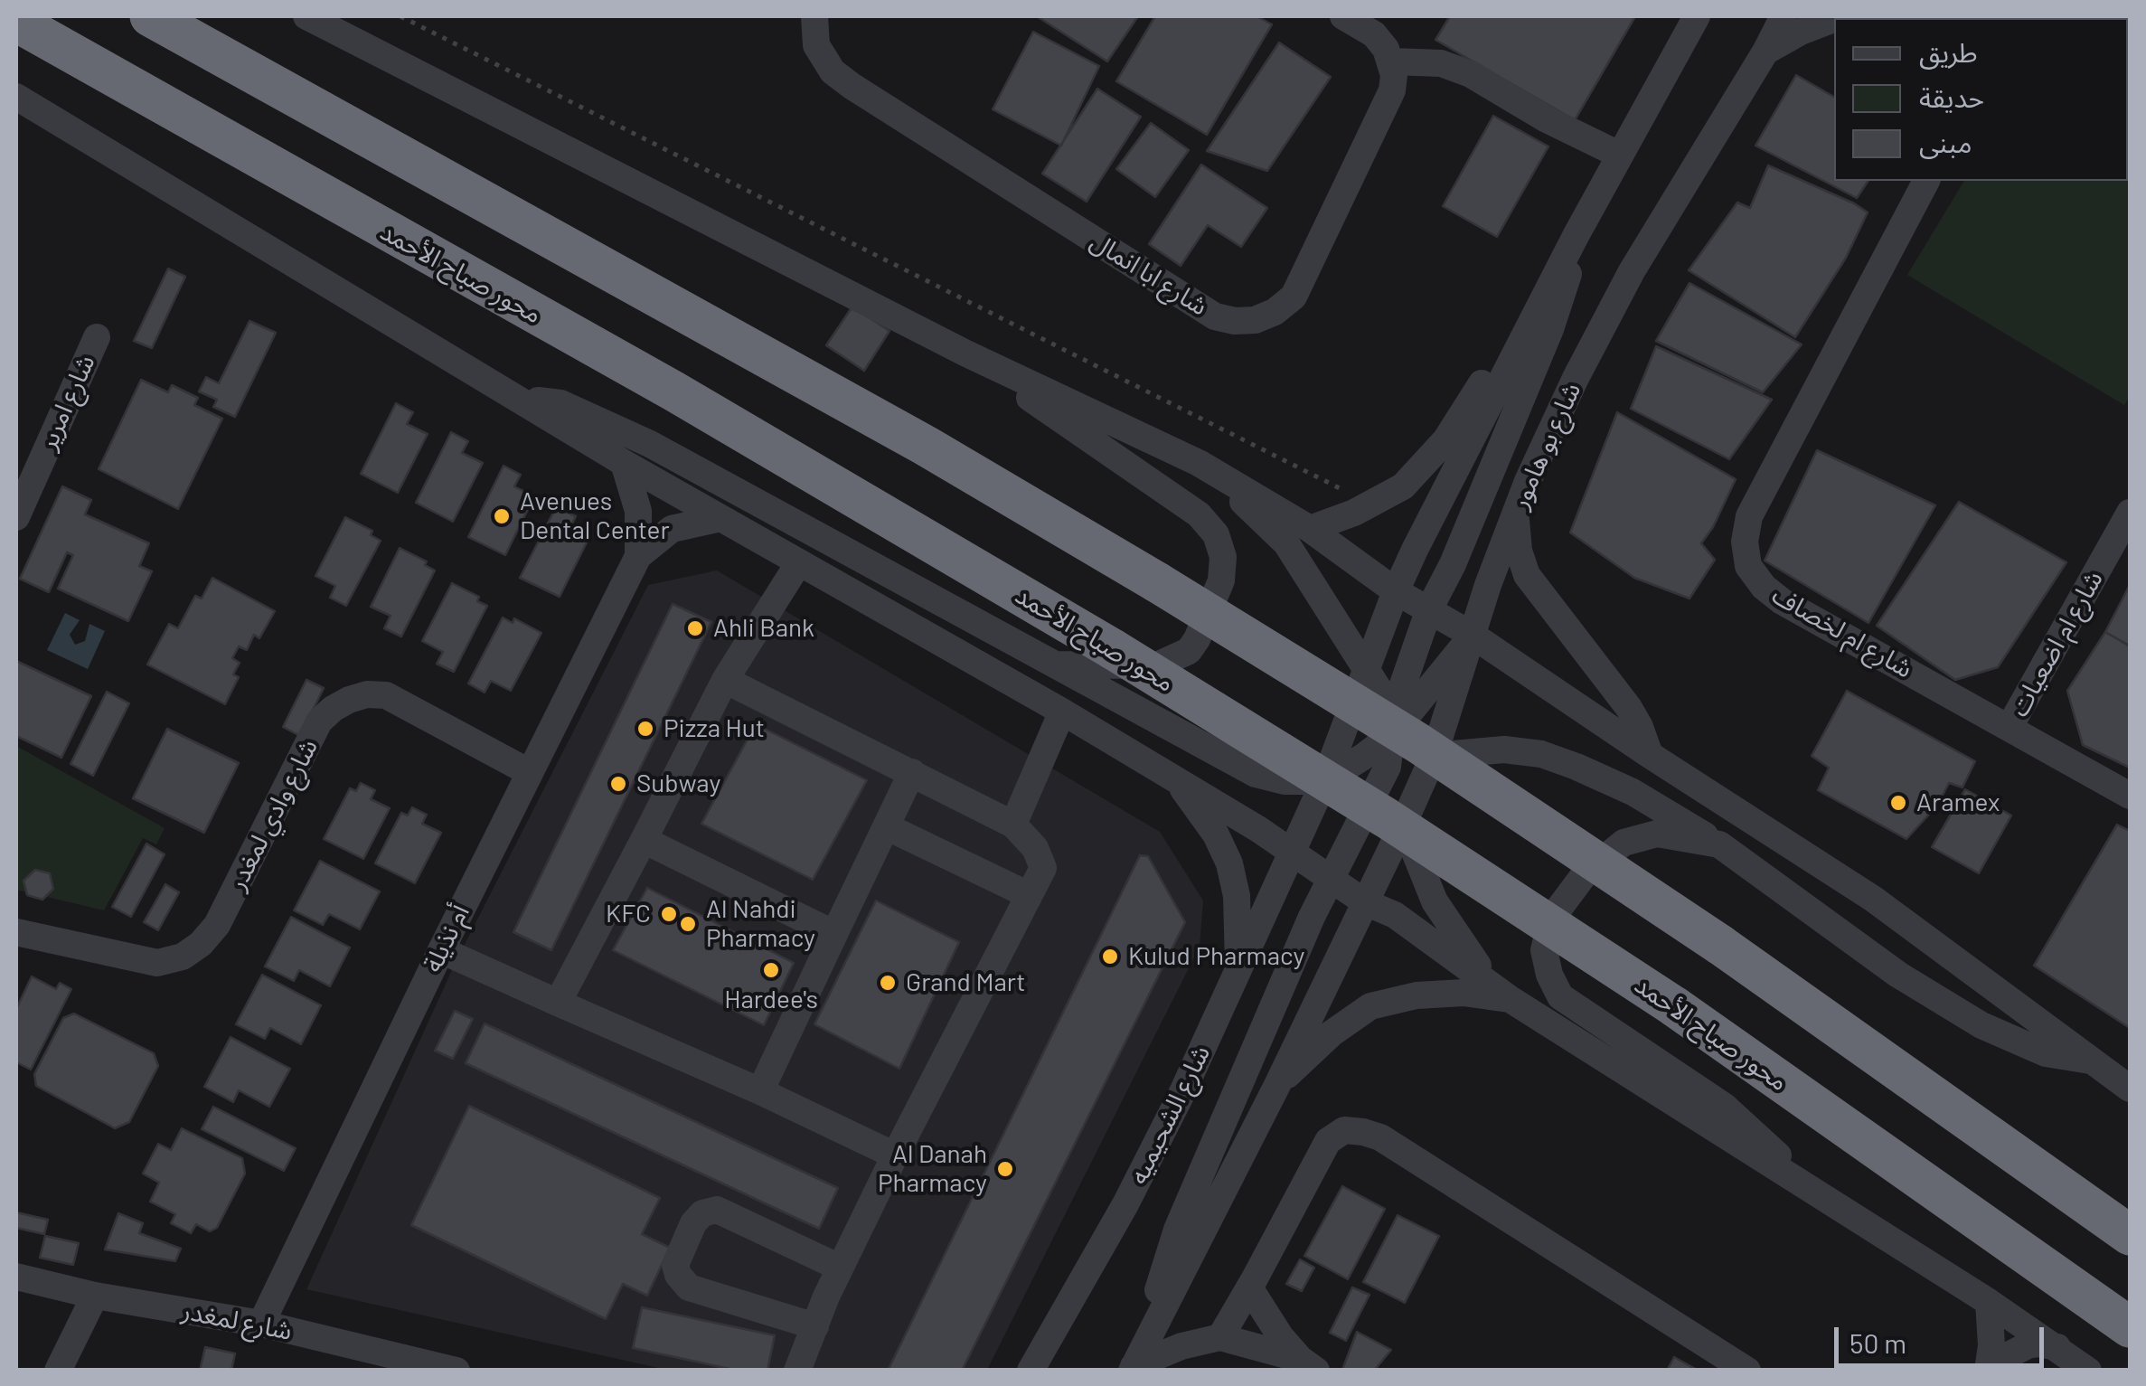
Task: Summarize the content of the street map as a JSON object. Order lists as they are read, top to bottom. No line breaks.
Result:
{"streets":{"highway":["محور صباح الأحمد"],"street":["شارع ابا انمال","شارع امرير","شارع بو هامور","شارع ام لخصاف","شارع ام اضعيات","شارع وادي لمغدر","أم نذيلة","شارع الشحيميه","شارع لمغدر"]},"crossings":[["شارع ام لخصاف","شارع ام اضعيات"],["شارع وادي لمغدر","أم نذيلة"],["أم نذيلة","شارع لمغدر"]],"places":["Avenues Dental Center","Ahli Bank","Pizza Hut","Subway","Aramex","KFC","Al Nahdi Pharmacy","Kulud Pharmacy","Hardee's","Grand Mart","Al Danah Pharmacy"],"legend":["طريق","حديقة","مبنى"],"scale_bar":"50 m"}
